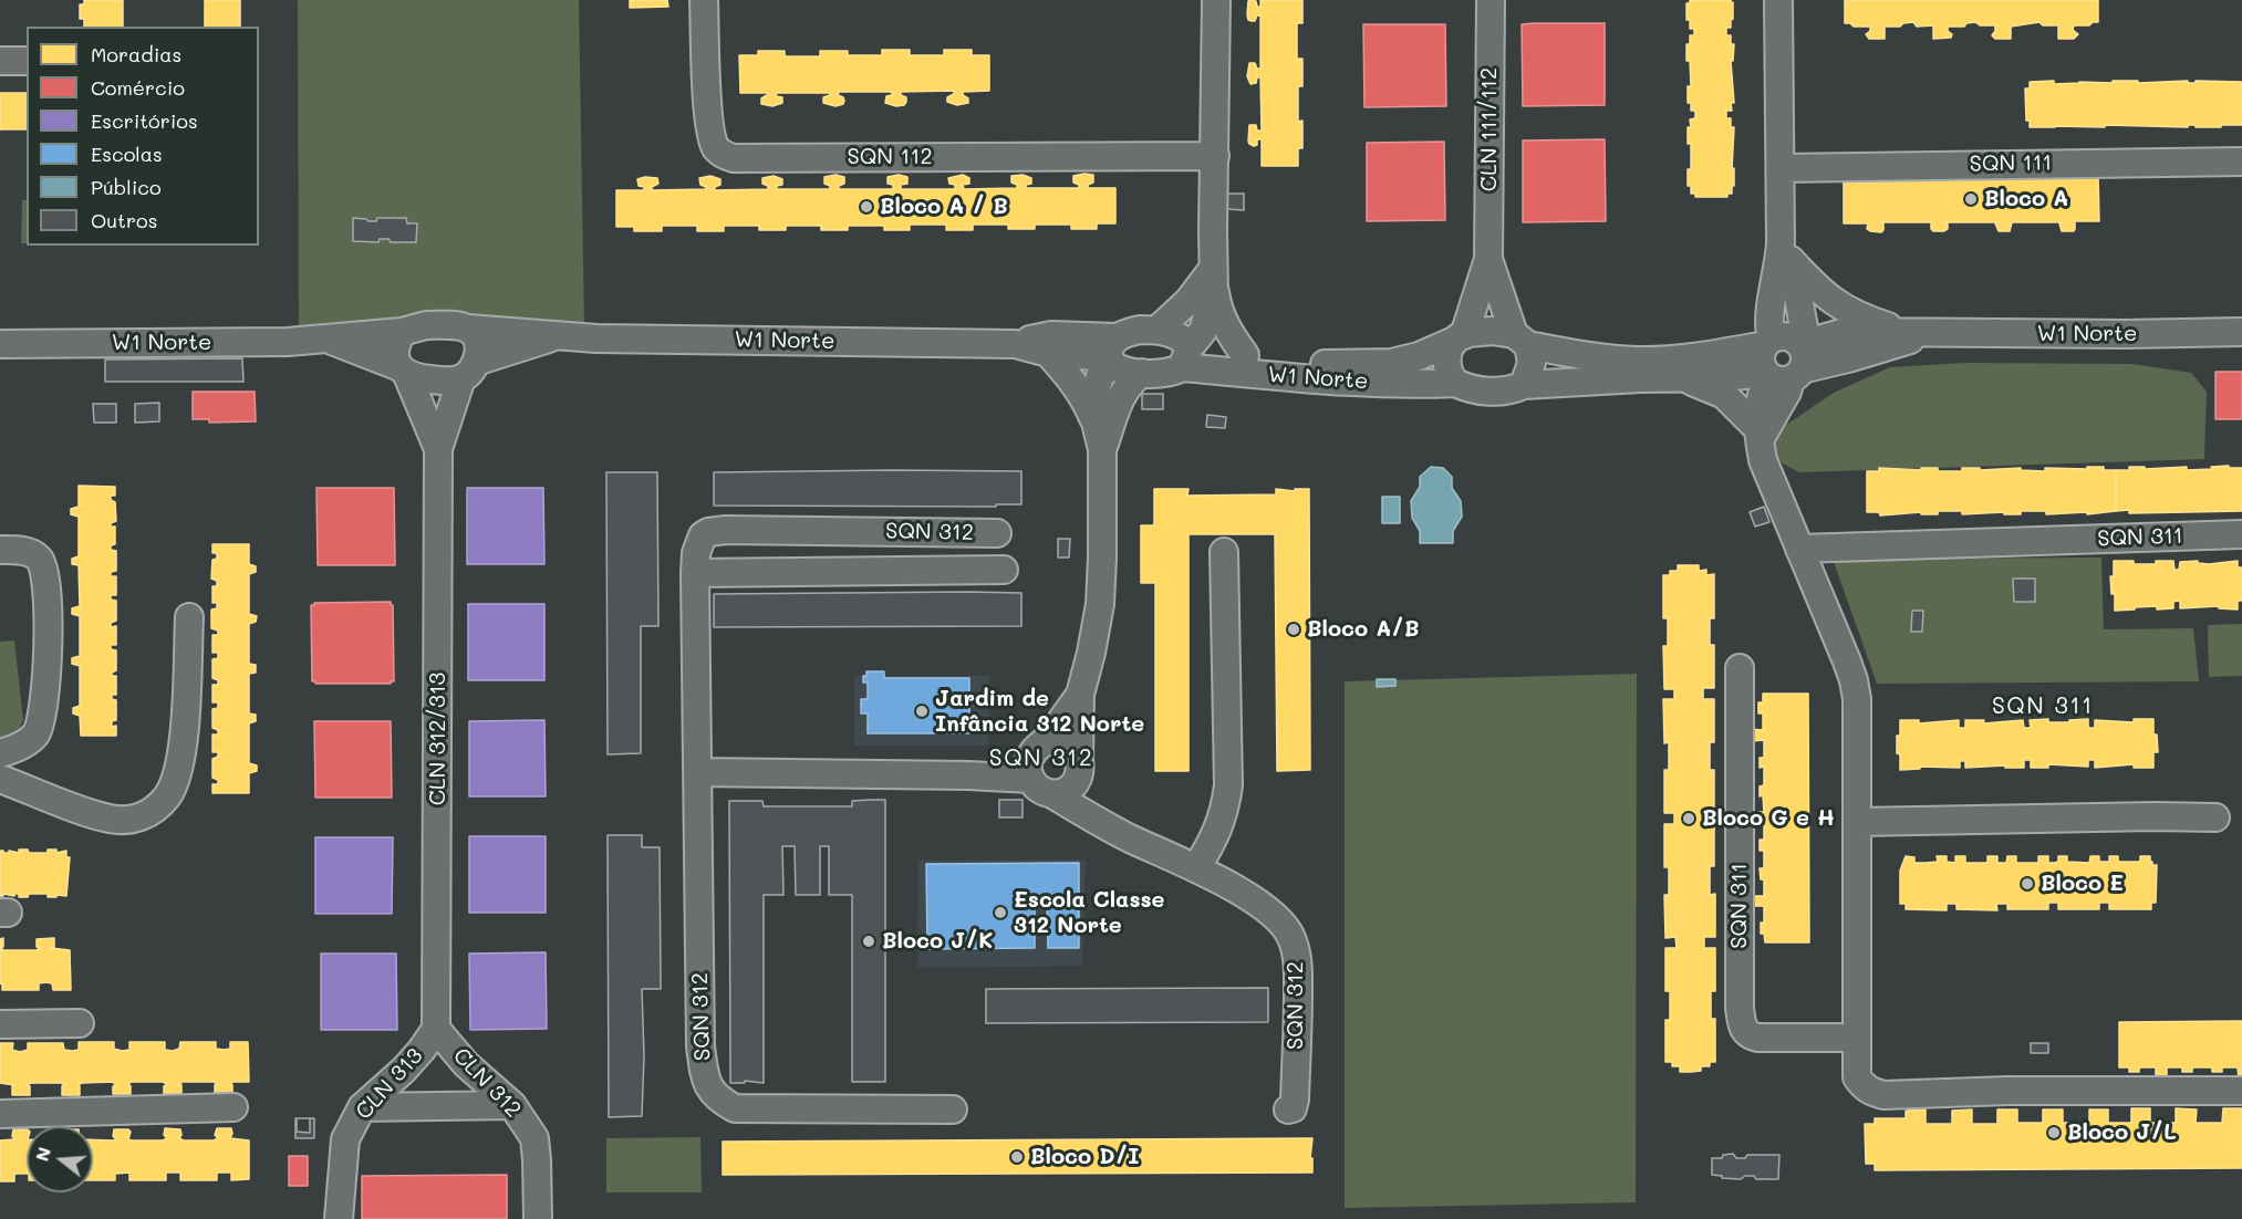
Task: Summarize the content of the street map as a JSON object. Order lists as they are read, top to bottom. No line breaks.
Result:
{"streets":{"street":["CLN 111/112","SQN 112","SQN 111","W1 Norte","SQN 312","SQN 311","CLN 312/313","CLN 312","CLN 313"]},"crossings":[["CLN 111/112","W1 Norte"],["W1 Norte","CLN 312/313"],["CLN 312/313","CLN 312"],["CLN 312/313","CLN 313"],["CLN 312","CLN 313"]],"districts":["SQN 311","SQN 312"],"places":["Bloco A","Bloco A / B","Bloco A/B","Jardim de Infância 312 Norte","Bloco G e H","Bloco E","Escola Classe 312 Norte","Bloco J/K","Bloco J/L","Bloco D/I"],"legend":["Moradias","Comércio","Escritórios","Escolas","Público","Outros"],"north":"left"}
